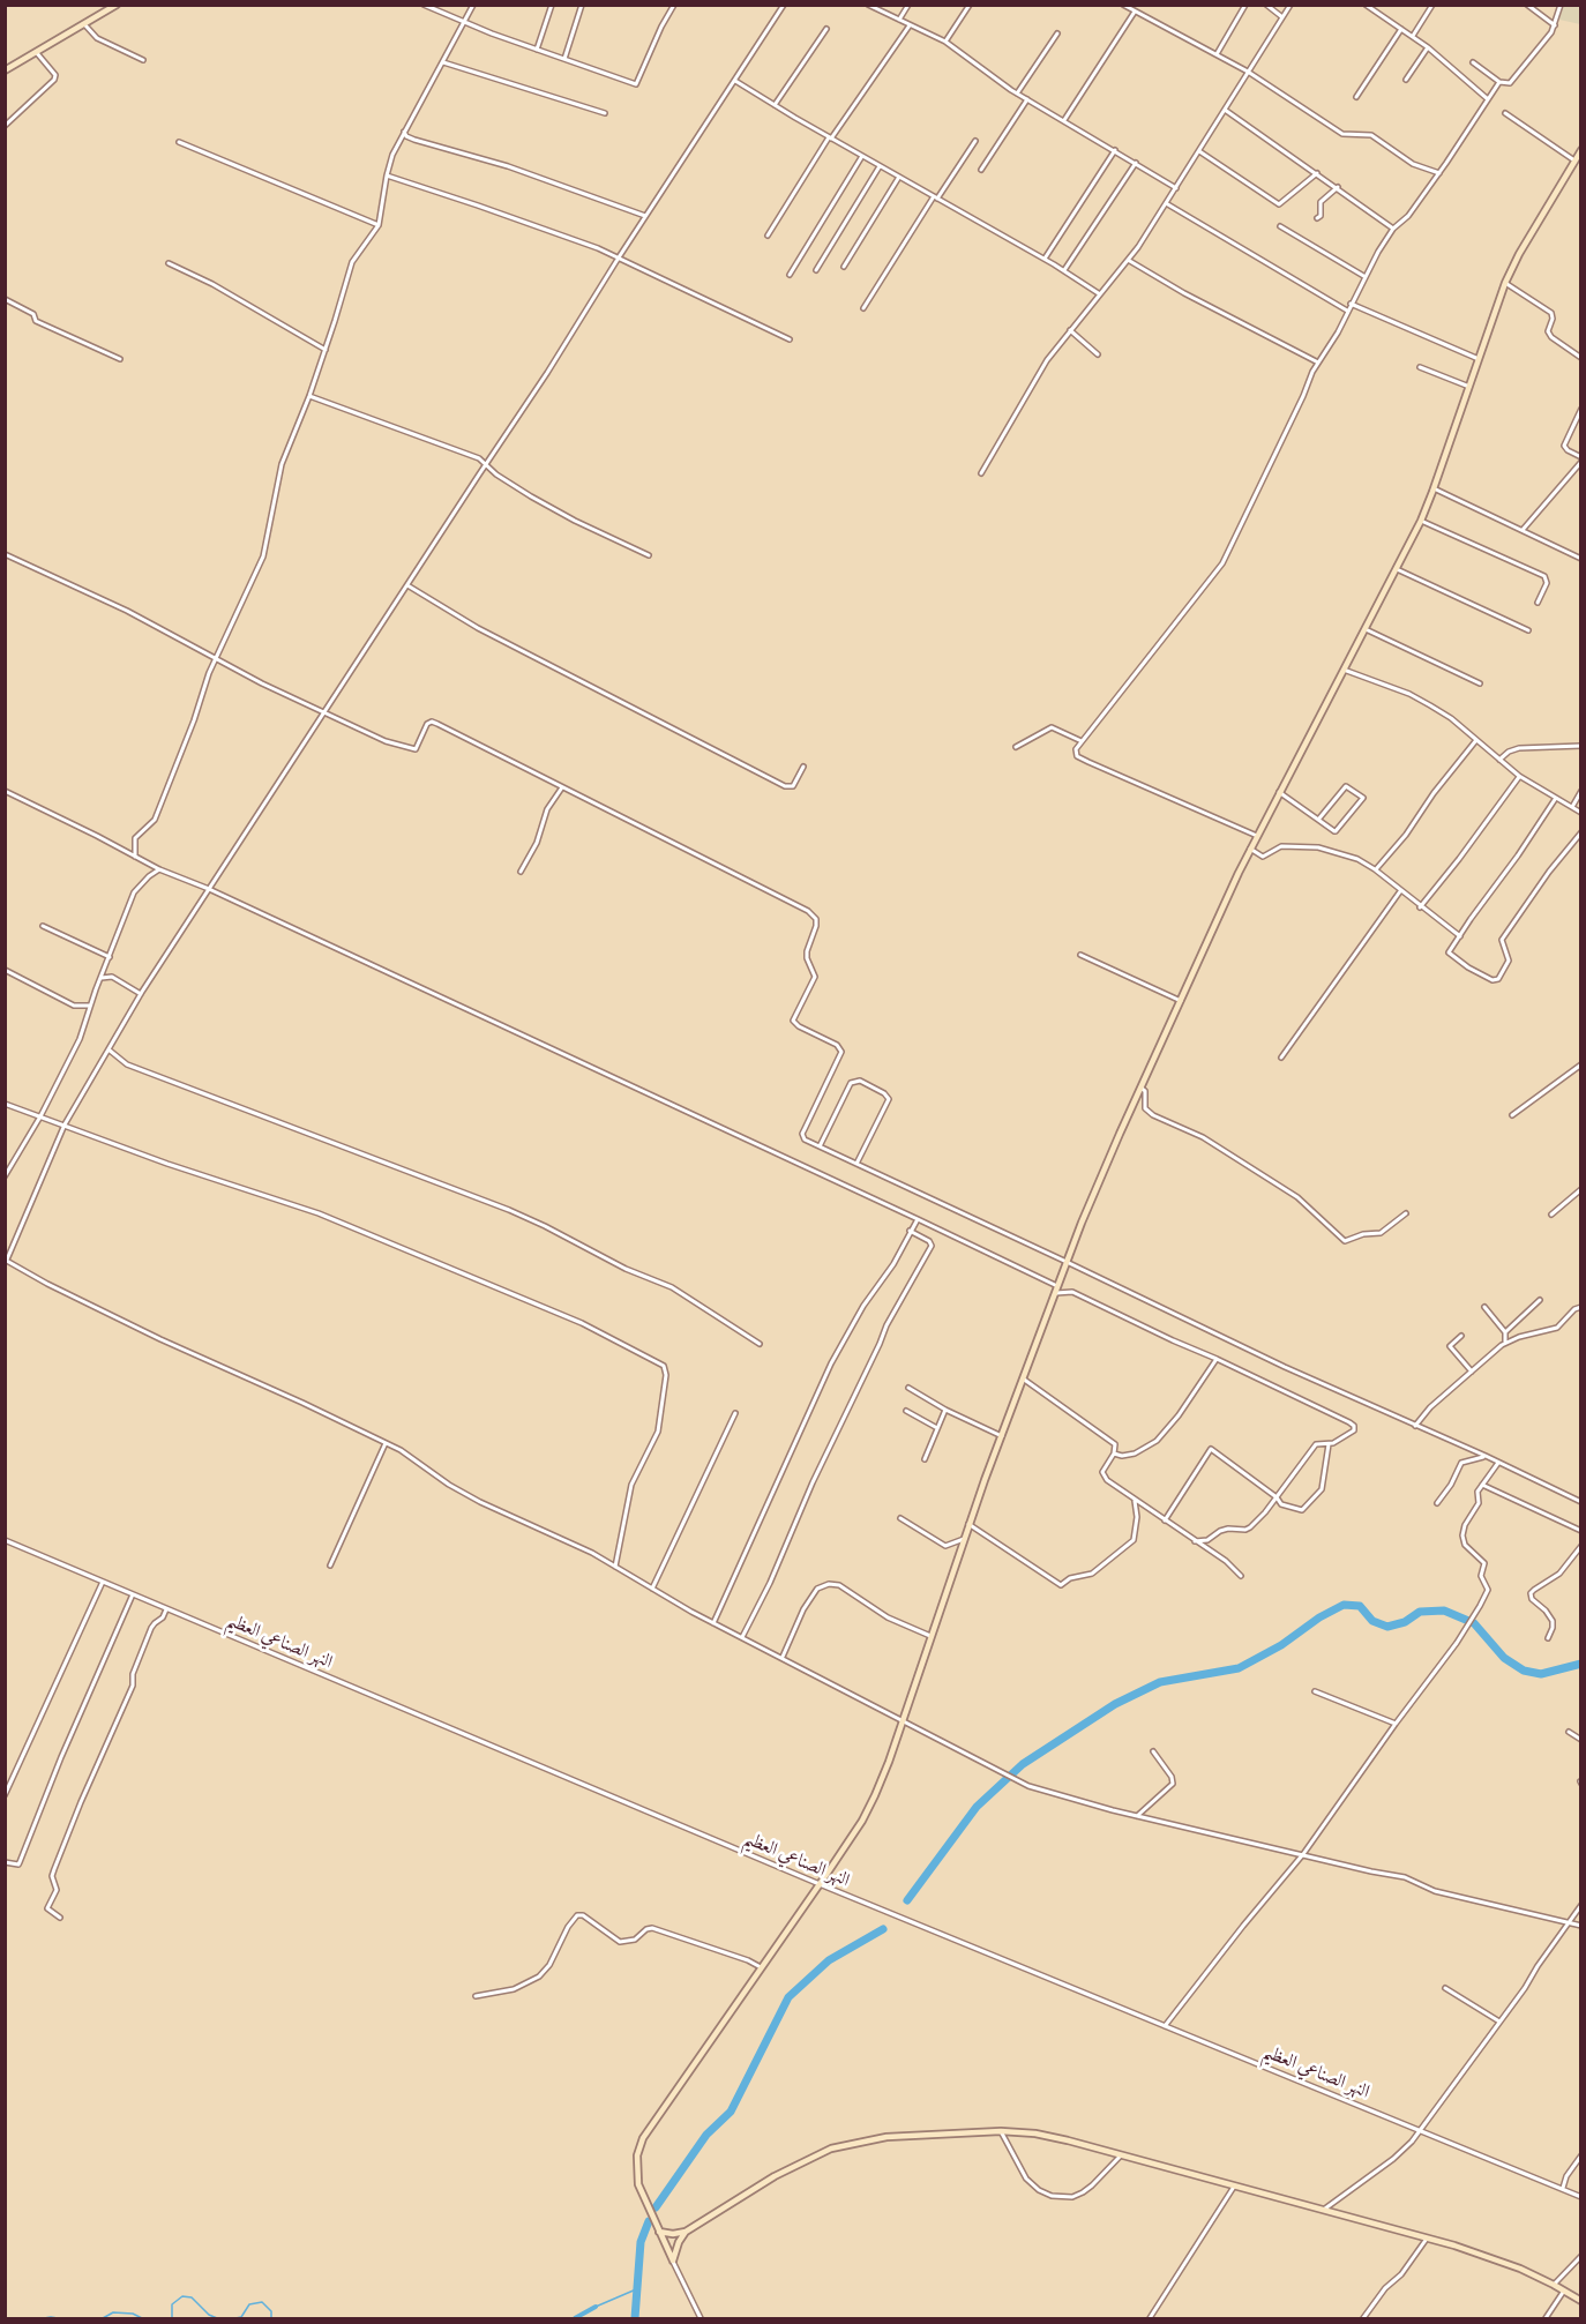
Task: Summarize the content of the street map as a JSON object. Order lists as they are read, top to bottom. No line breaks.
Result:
{"streets":{"street":["النهر الصناعي العظيم"]}}
